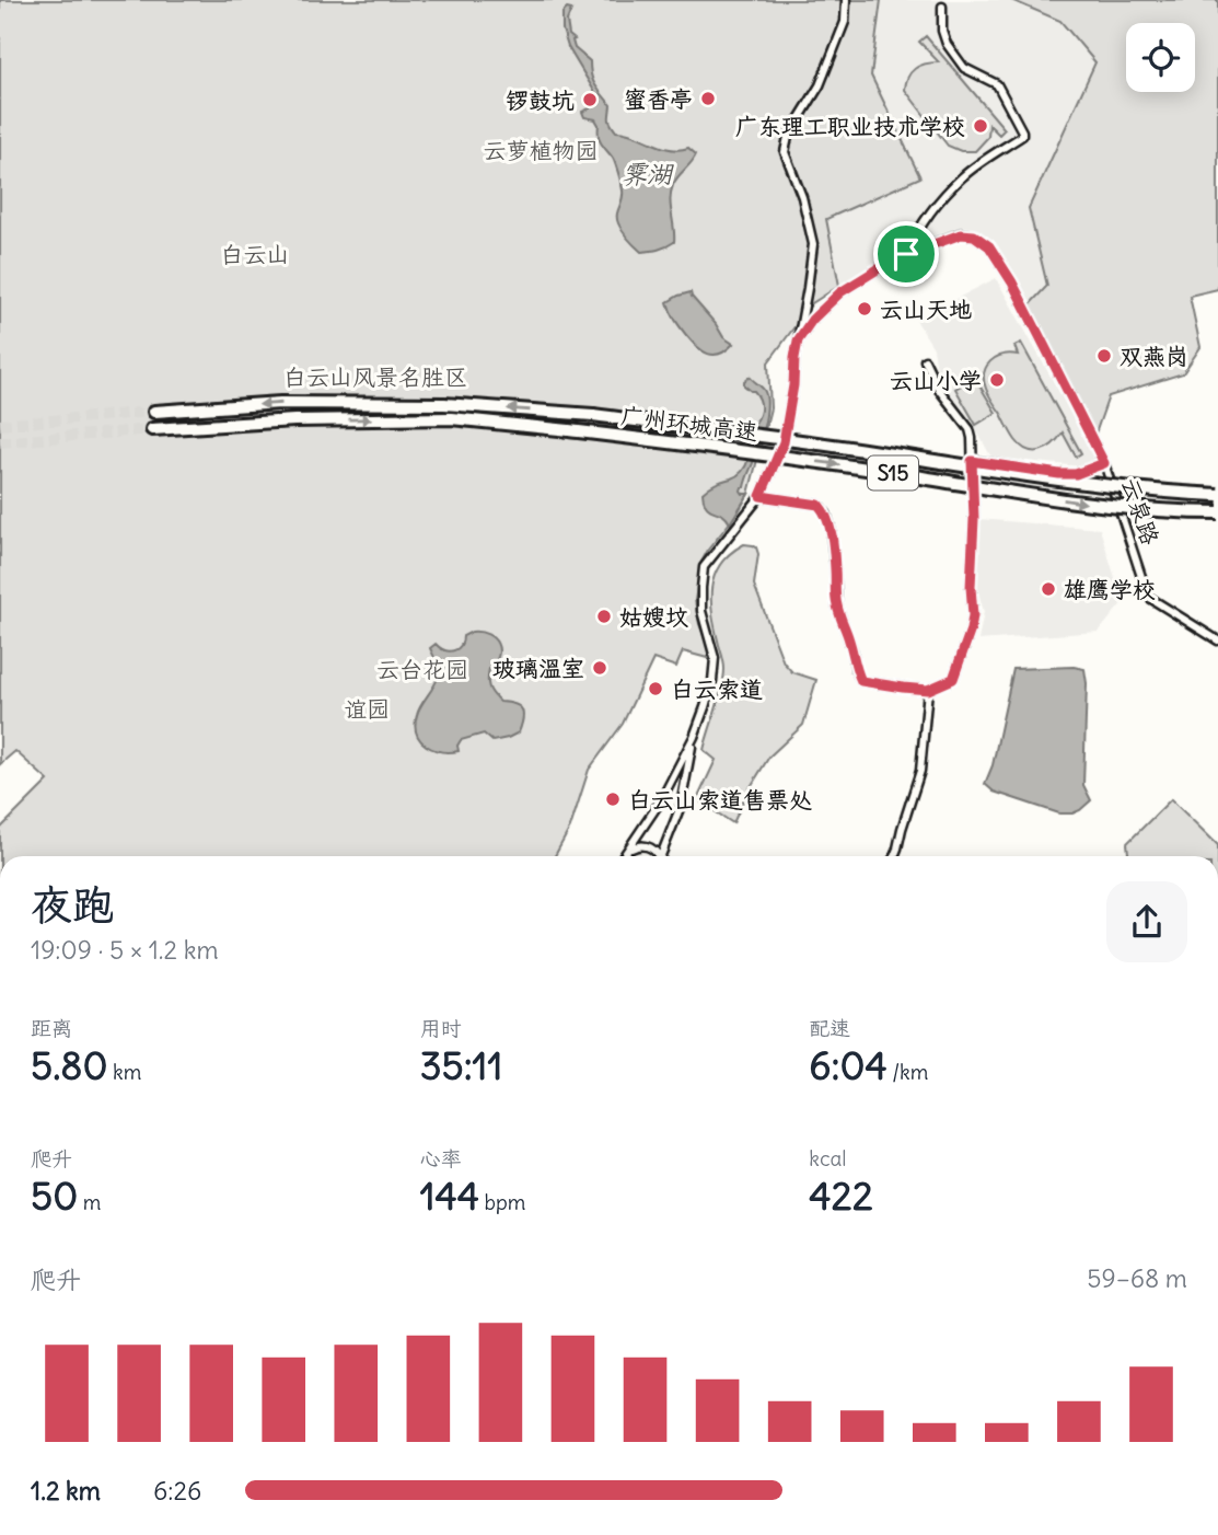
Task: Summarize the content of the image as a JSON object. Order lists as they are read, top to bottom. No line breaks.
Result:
{"streets":{"highway":["广州环城高速","S15"],"street":["云泉路"]},"water":["霁湖"],"parks":["云萝植物园","白云山","白云山风景名胜区","云台花园","谊园"],"places":["蜜香亭","锣鼓坑","广东理工职业技术学校","云山天地","双燕岗","云山小学","雄鹰学校","姑嫂坟","玻璃温室","白云索道","白云山索道售票处"],"page":{"heading":["夜跑","19:09 · 5 × 1.2 km"],"stats":[["距离","5.80 km"],["用时","35:11"],["配速","6:04 /km"],["爬升","50 m"],["心率","144 bpm"],["kcal","422"]],"chart":["爬升","59–68 m"],"list":[{"name":"1.2 km","note":"6:26"}]}}
